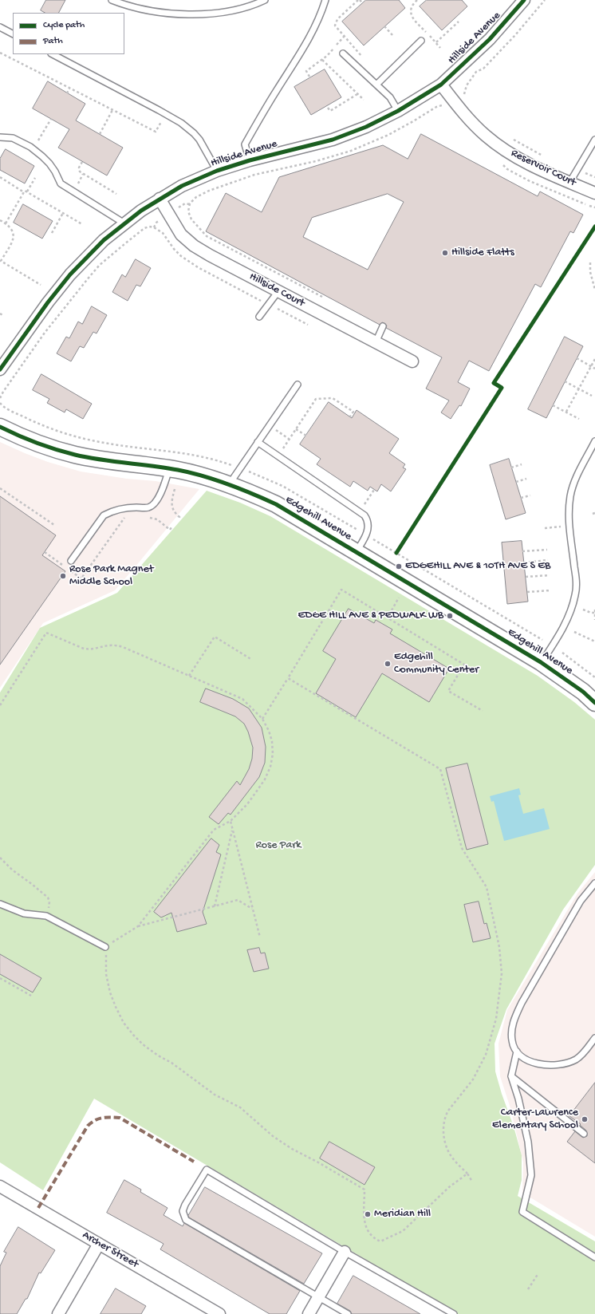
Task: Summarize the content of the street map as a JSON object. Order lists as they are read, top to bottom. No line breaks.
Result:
{"streets":{"street":["Hillside Avenue","Reservoir Court","Hillside Court","Edgehill Avenue","Archer Street"]},"crossings":[["Hillside Avenue","Reservoir Court"],["Hillside Avenue","Hillside Court"]],"parks":["Rose Park"],"places":["Hillside Flatts","EDGEHILL AVE & 10TH AVE S EB","Rose Park Magnet Middle School","EDGE HILL AVE & PEDWALK WB","Edgehill Community Center","Carter-Lawrence Elementary School","Meridian Hill"],"legend":["Cycle path","Path"]}
